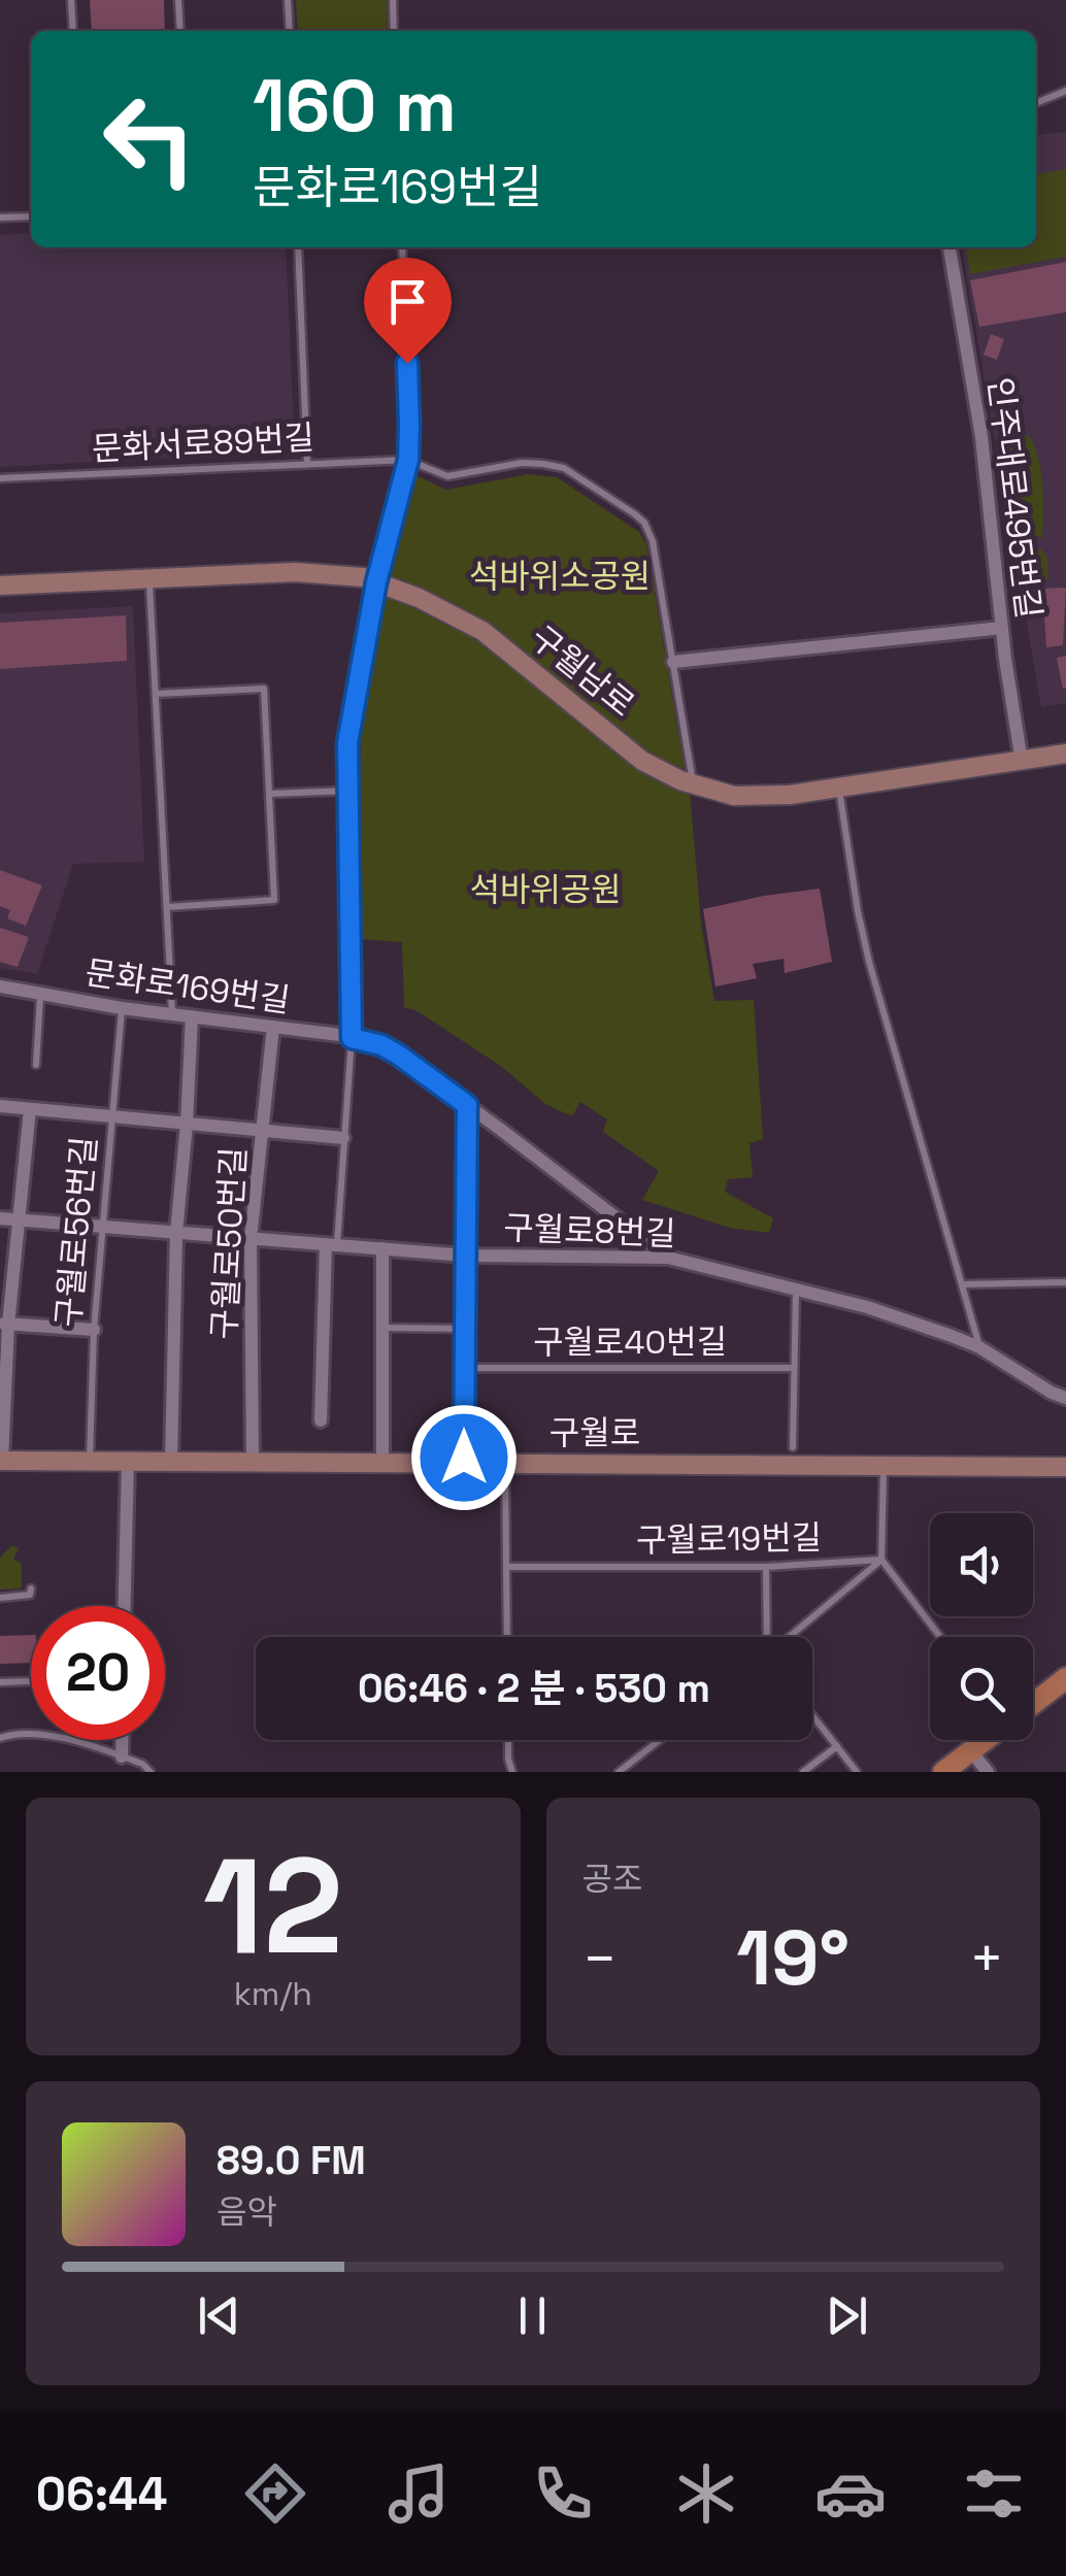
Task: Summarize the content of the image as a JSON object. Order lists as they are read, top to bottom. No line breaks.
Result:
{"streets":{"street":["인주대로495번길","구월남로","문화로169번길","구월로8번길","구월로50번길","구월로"],"lane":["문화서로89번길","구월로56번길","구월로40번길","구월로19번길"]},"crossings":[["문화서로89번길","구월남로"],["인주대로495번길","구월남로"],["문화로169번길","구월로8번길"],["문화로169번길","구월로56번길"],["문화로169번길","구월로50번길"],["구월로8번길","구월로56번길"],["구월로8번길","구월로50번길"],["구월로56번길","구월로"],["구월로50번길","구월로"]],"parks":["석바위소공원","석바위공원"],"page":{"turn":["160 m","문화로169번길"],"limit":"20","trip":"06:46 · 2 분 · 530 m","tile":[["12","km/h"],"공조"],"heat":["−","19°","+"],"song":["89.0 FM","음악"],"tabs":"06:44"}}
